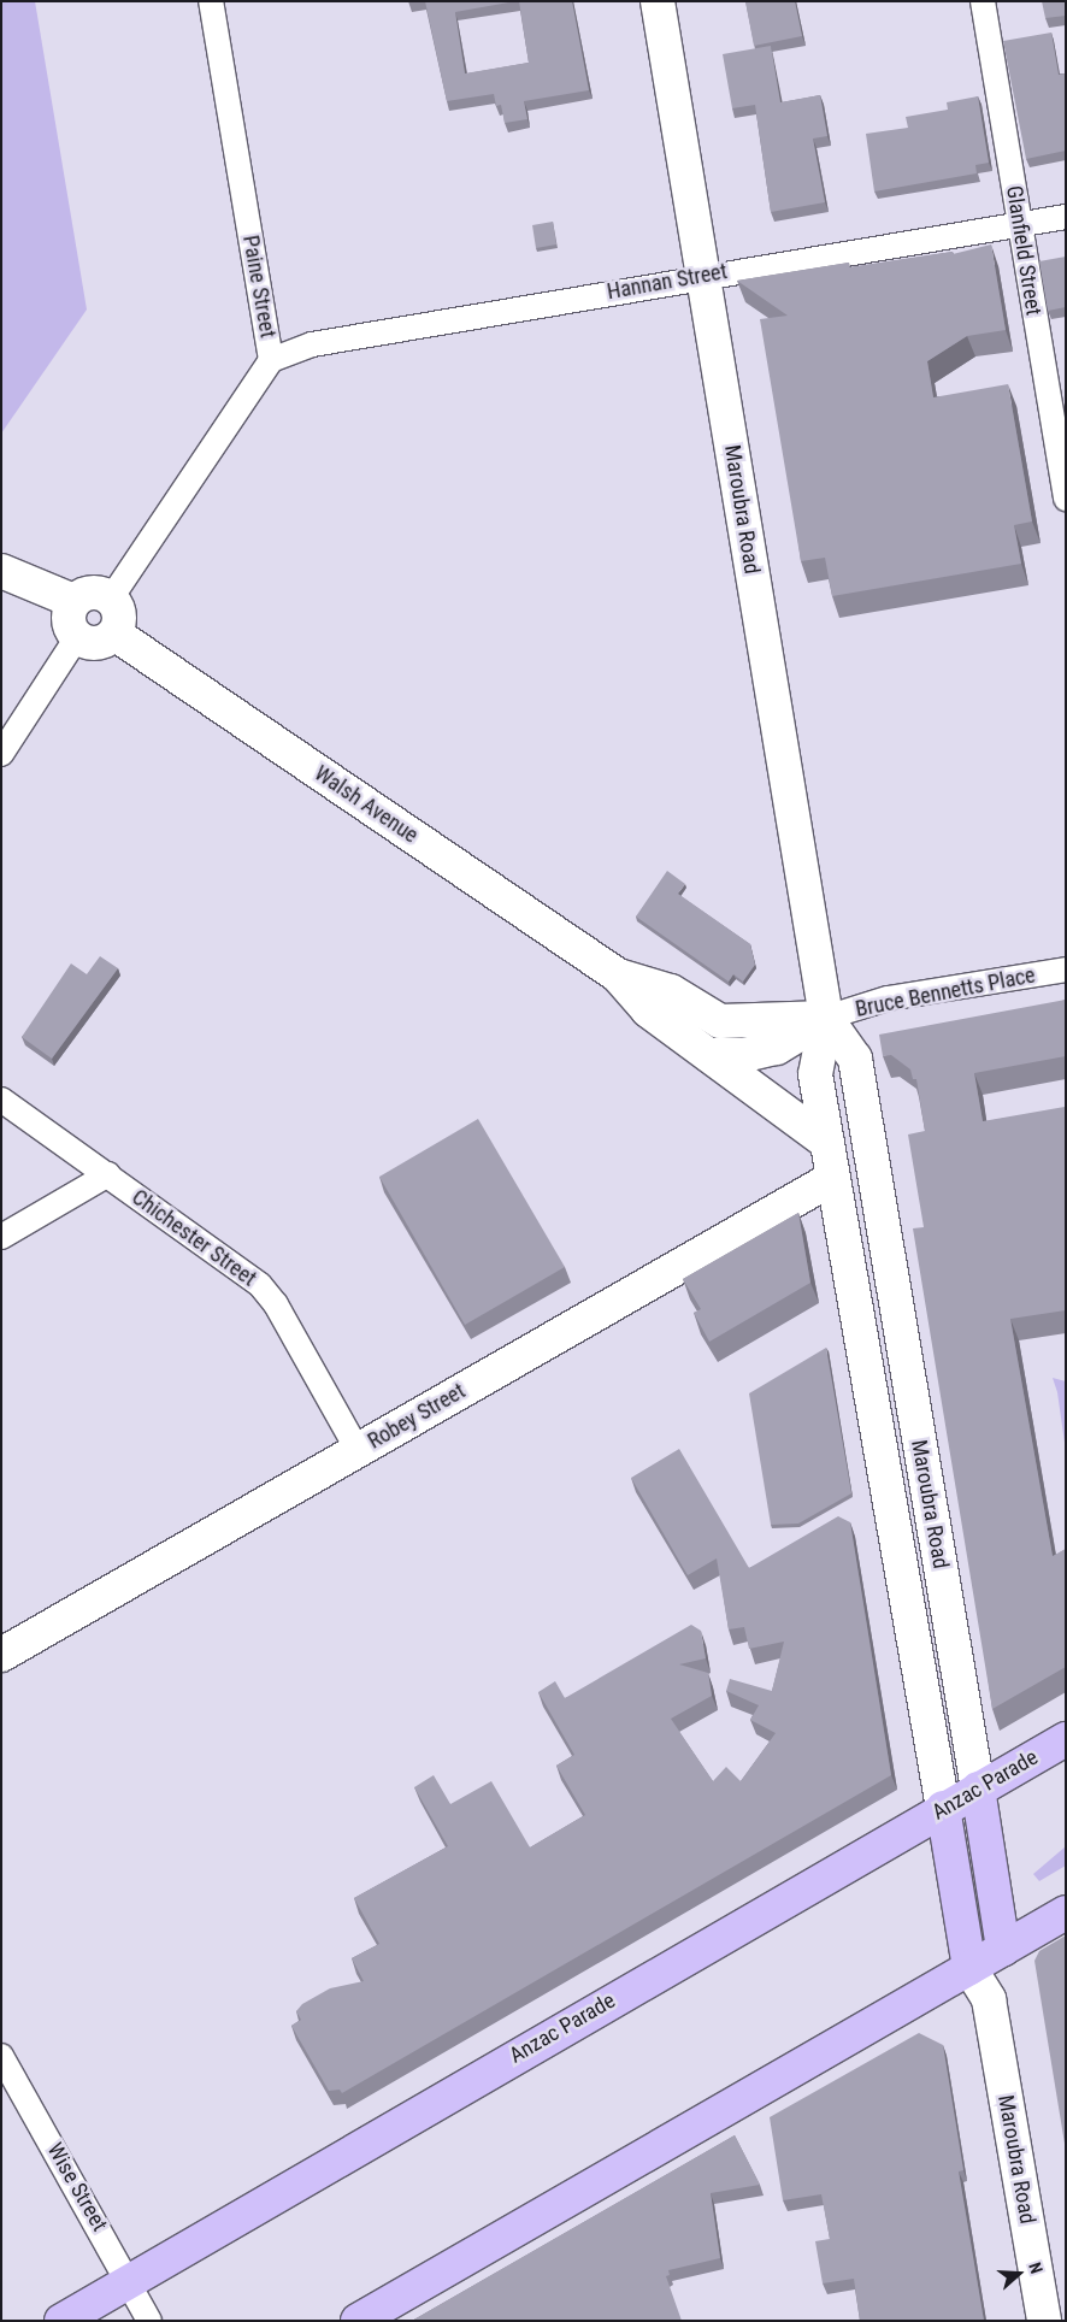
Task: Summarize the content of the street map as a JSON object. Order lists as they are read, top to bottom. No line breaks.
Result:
{"streets":{"main road":["Maroubra Road","Walsh Avenue","Robey Street","Anzac Parade"],"street":["Glanfield Street","Hannan Street","Paine Street","Bruce Bennetts Place","Chichester Street","Wise Street"]},"crossings":[["Glanfield Street","Hannan Street"],["Hannan Street","Paine Street"],["Hannan Street","Maroubra Road"],["Paine Street","Walsh Avenue"],["Maroubra Road","Walsh Avenue"],["Maroubra Road","Bruce Bennetts Place"],["Maroubra Road","Robey Street"],["Maroubra Road","Anzac Parade"],["Walsh Avenue","Bruce Bennetts Place"],["Chichester Street","Robey Street"],["Anzac Parade","Wise Street"]],"north":"right"}
